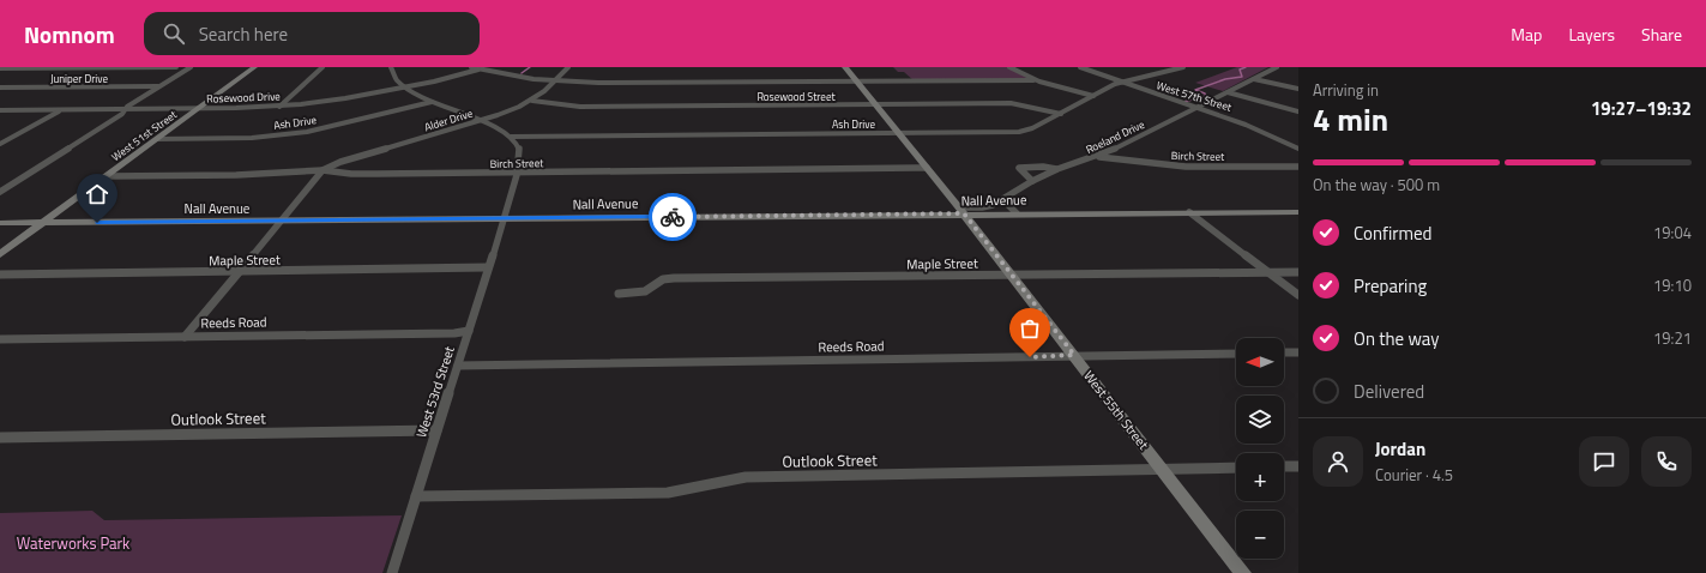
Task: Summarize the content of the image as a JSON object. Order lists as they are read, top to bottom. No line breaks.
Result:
{"streets":{"street":["Juniper Drive","Rosewood Street","West 57th Street","Rosewood Drive","Alder Drive","Ash Drive","West 51st Street","Roeland Drive","Birch Street","Nall Avenue","Maple Street","Reeds Road","West 53rd Street","West 55th Street","Outlook Street"]},"crossings":[["Rosewood Street","Alder Drive"],["Rosewood Street","Ash Drive"],["Rosewood Street","West 55th Street"],["West 57th Street","Ash Drive"],["West 57th Street","Roeland Drive"],["Rosewood Drive","West 51st Street"],["Alder Drive","Birch Street"],["Ash Drive","West 51st Street"],["Ash Drive","West 53rd Street"],["Ash Drive","West 55th Street"],["West 51st Street","Birch Street"],["West 51st Street","Nall Avenue"],["Roeland Drive","Birch Street"],["Roeland Drive","Nall Avenue"],["Roeland Drive","West 55th Street"],["Birch Street","West 53rd Street"],["Birch Street","West 55th Street"],["Nall Avenue","West 53rd Street"],["Nall Avenue","West 55th Street"],["Maple Street","West 53rd Street"],["Maple Street","West 55th Street"],["Reeds Road","West 53rd Street"],["Reeds Road","West 55th Street"],["West 53rd Street","Outlook Street"],["West 55th Street","Outlook Street"]],"parks":["Waterworks Park"],"north":"left","page":{"header":"Nomnom","search":"Search here","nav":["Map","Layers","Share"],"heading":["4 min","Arriving in","19:27–19:32"],"panel":["Jordan","Courier · 4.5"],"bar":"On the way · 500 m","list":[["Confirmed","19:04"],["Preparing","19:10"],["On the way","19:21"],"Delivered"],"map_buttons":["+","−"]}}
